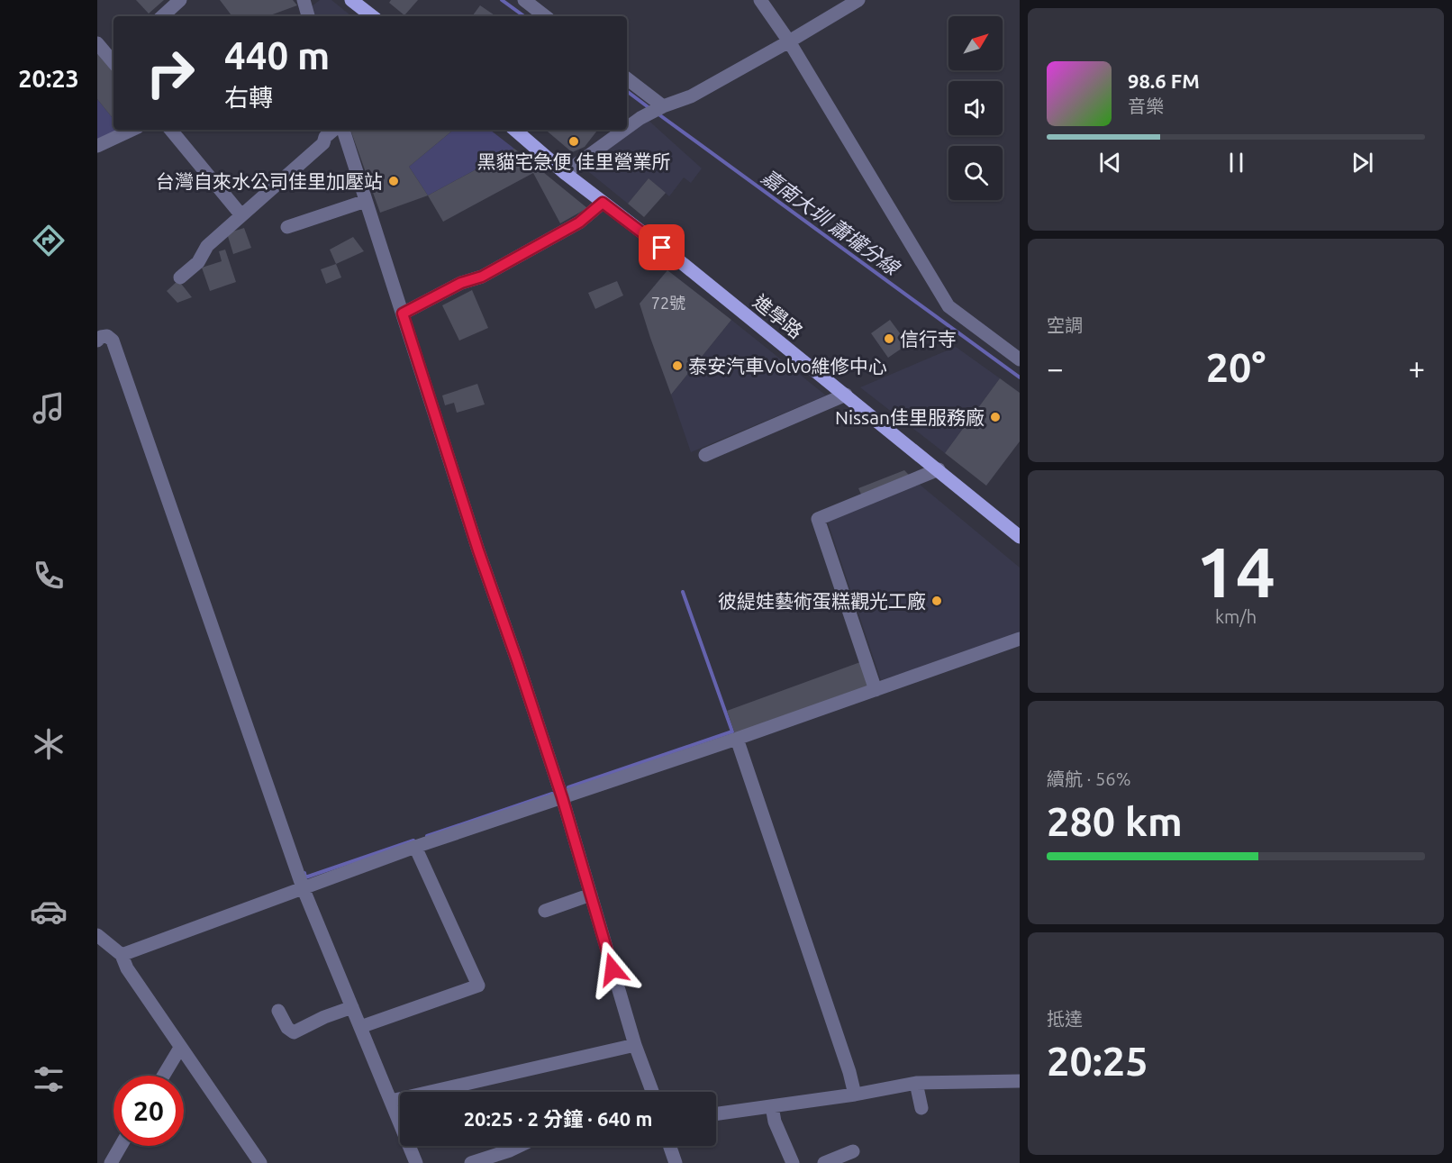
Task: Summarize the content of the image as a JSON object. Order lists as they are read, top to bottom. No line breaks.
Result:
{"streets":{"main road":["進學路"]},"water":["嘉南大圳 蕭壠分線"],"places":["黑貓宅急便 佳里營業所","台灣自來水公司佳里加壓站","信行寺","泰安汽車Volvo維修中心","Nissan佳里服務廠","彼緹娃藝術蛋糕觀光工廠"],"house_numbers":["72號"],"north":"top right","page":{"tabs":"20:23","turn":["440 m","右轉"],"song":["98.6 FM","音樂"],"tile":["空調",["14","km/h"],["續航 · 56%","280 km"],["抵達","20:25"]],"heat":["−","20°","+"],"limit":"20","trip":"20:25 · 2 分鐘 · 640 m"}}
